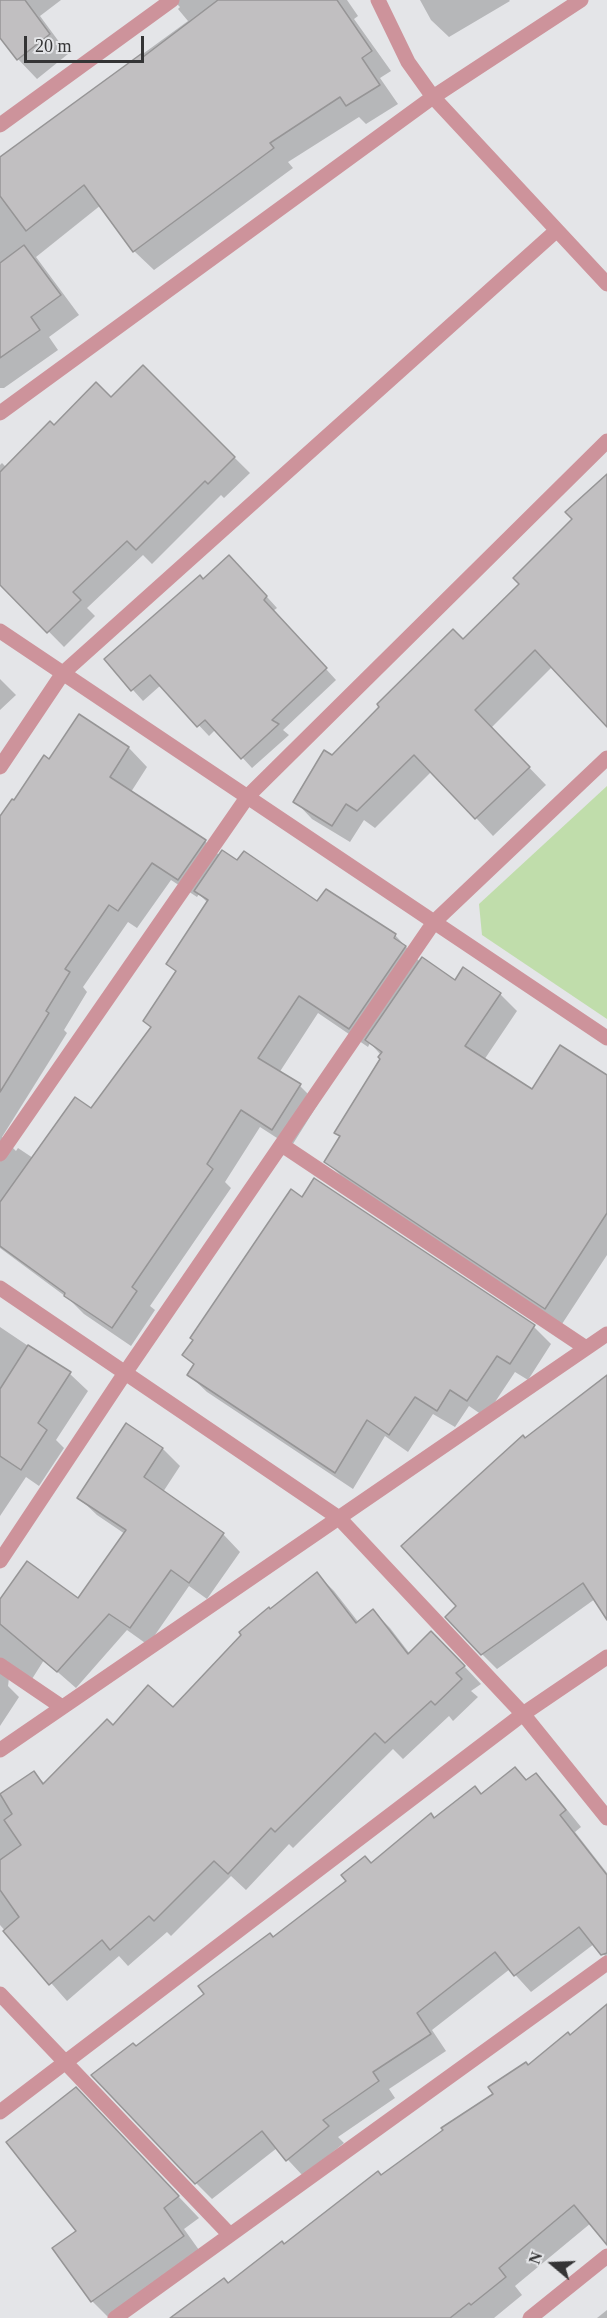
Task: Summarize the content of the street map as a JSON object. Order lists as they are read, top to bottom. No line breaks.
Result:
{"scale_bar":"20 m","north":"left"}
